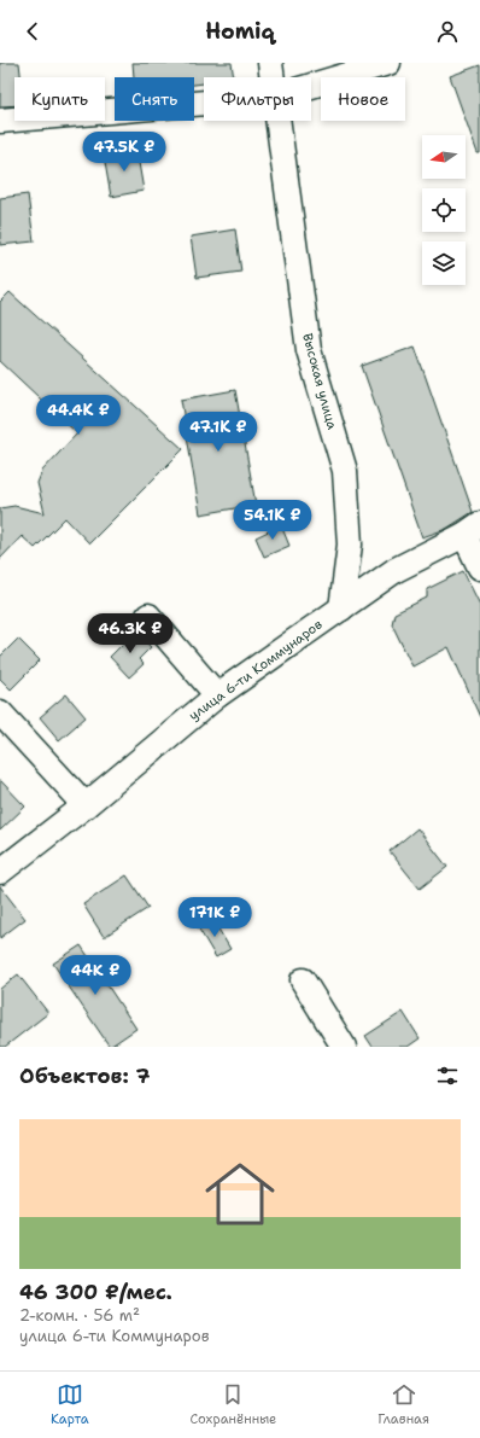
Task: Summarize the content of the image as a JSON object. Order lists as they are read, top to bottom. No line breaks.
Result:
{"streets":{"street":["Высокая улица","улица 6-ти Коммунаров"]},"crossings":[["Высокая улица","улица 6-ти Коммунаров"]],"north":"left","page":{"header":"Homiq","chip":["Купить","Снять","Фильтры","Новое"],"price":["47.5K ₽","44.4K ₽","47.1K ₽","54.1K ₽","46.3K ₽","171K ₽","44K ₽"],"heading":"Объектов: 7","list":[{"name":"46 300 ₽/мес.","note":"2-комн. · 56 m² · улица 6-ти Коммунаров"}],"tabs":["Карта","Сохранённые","Главная"]}}
